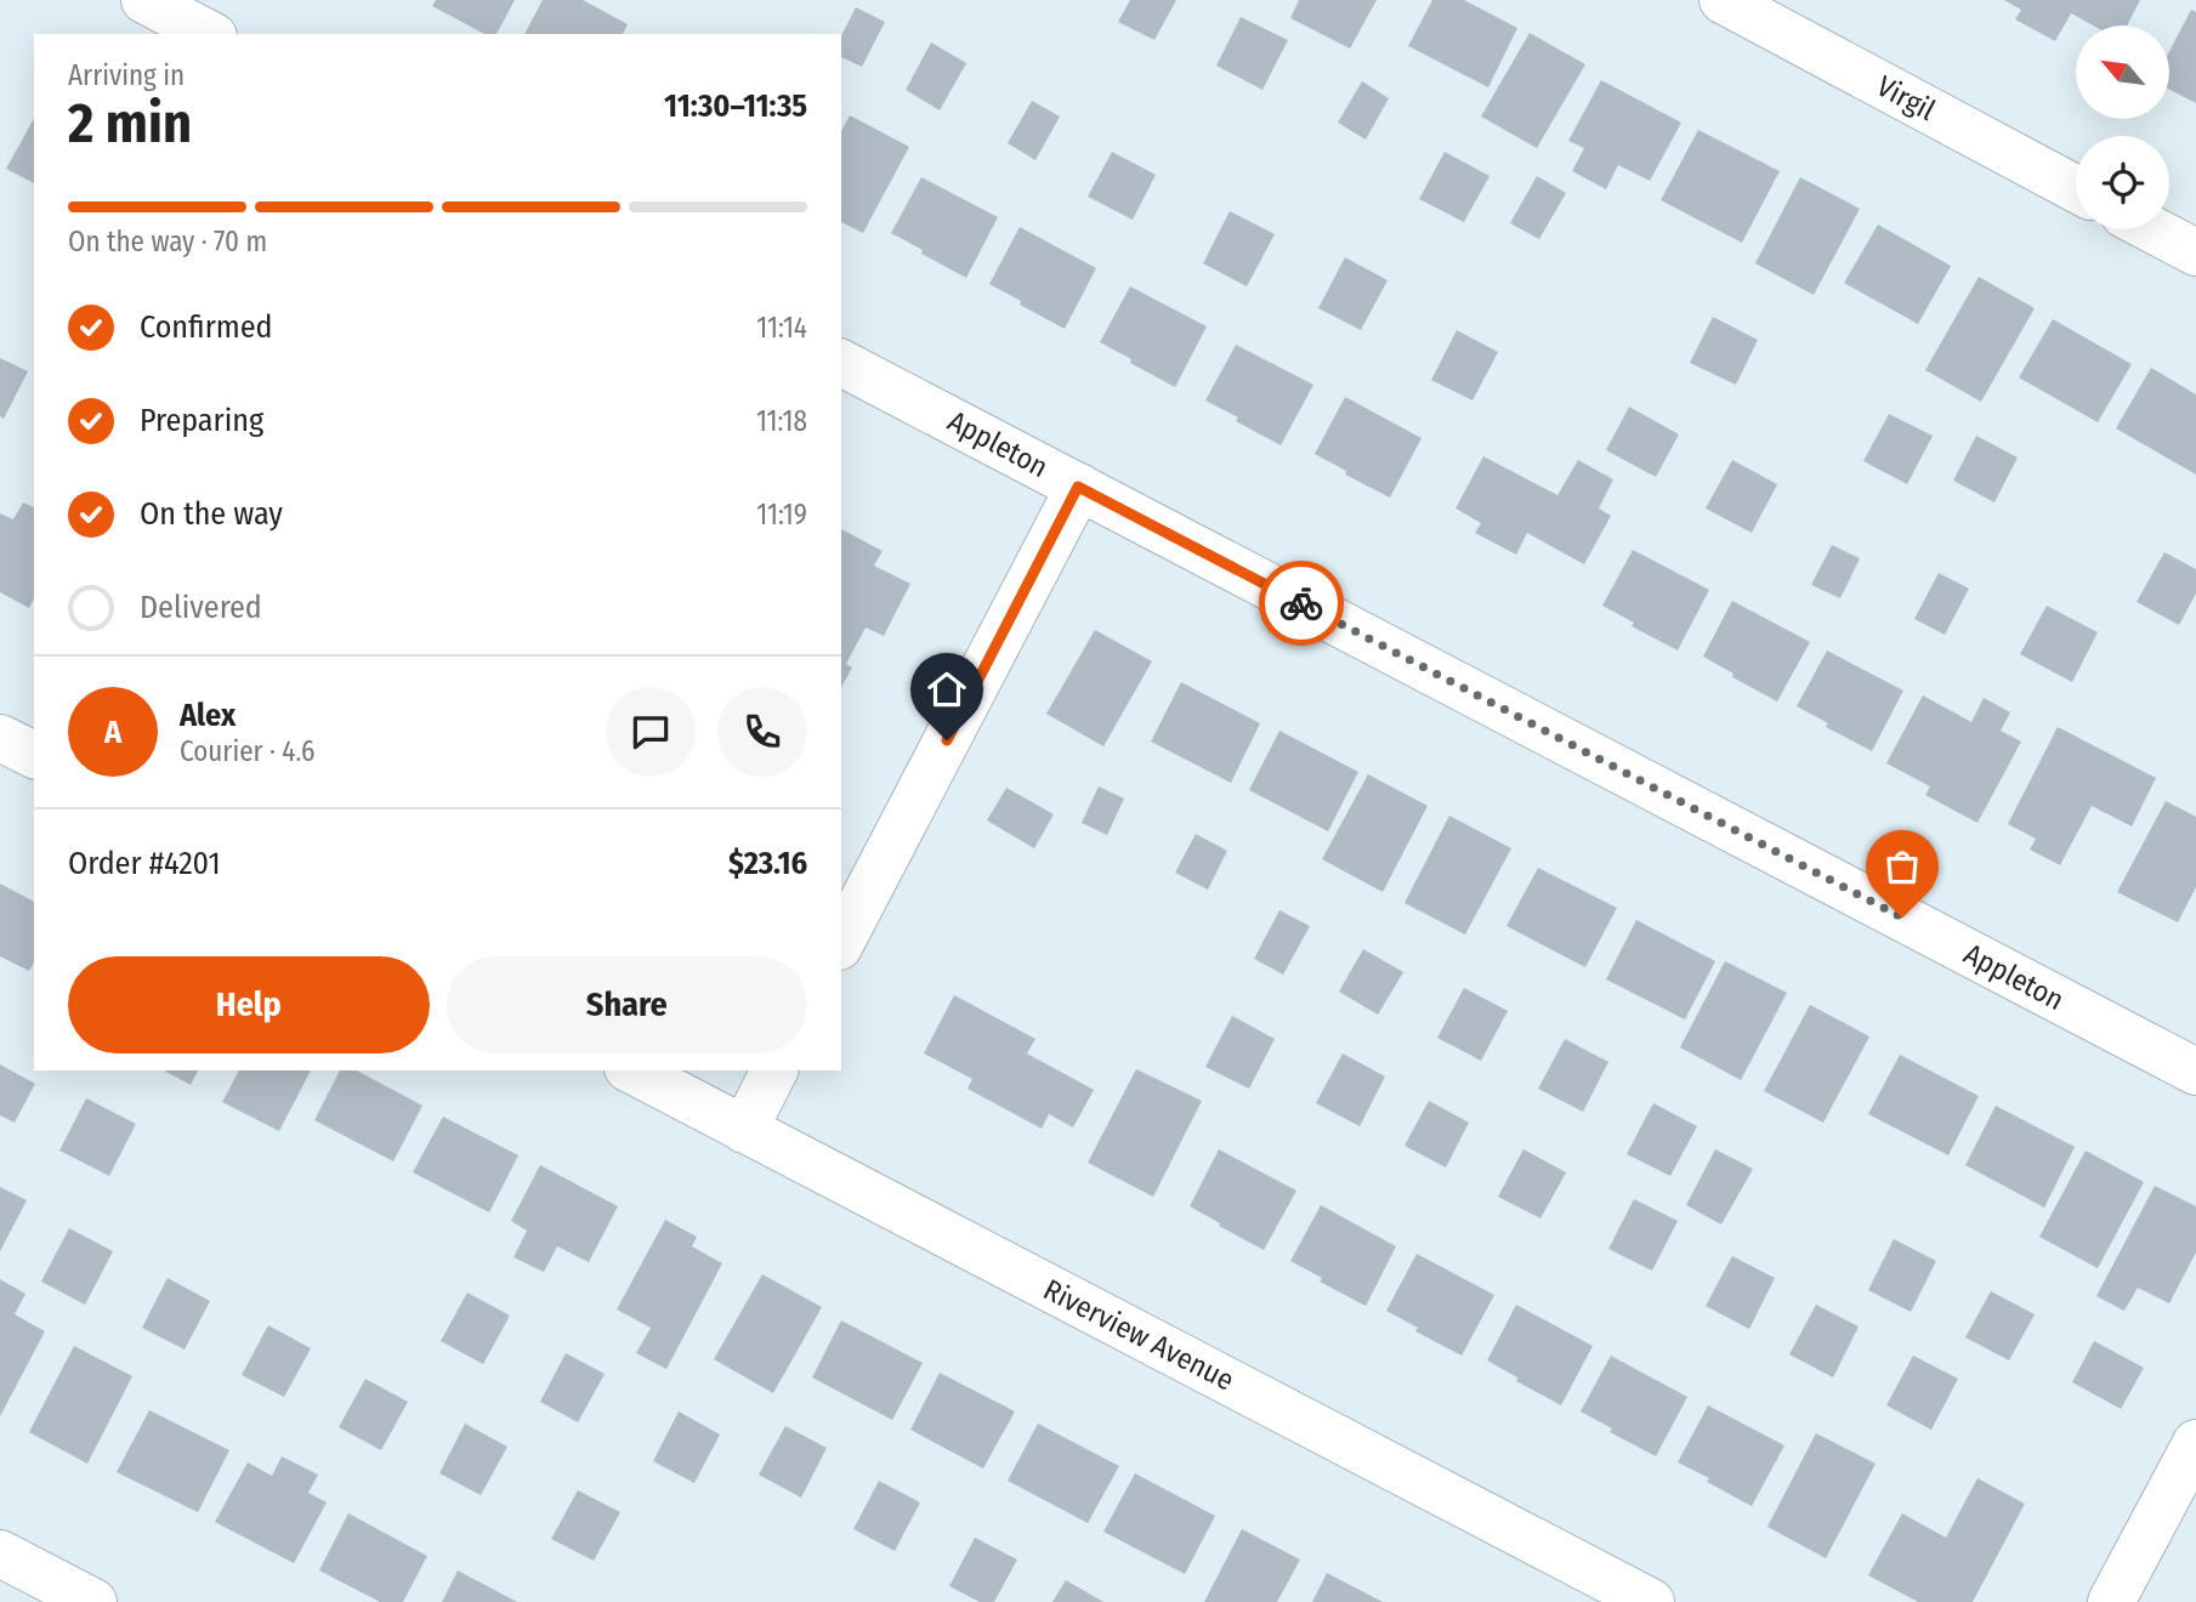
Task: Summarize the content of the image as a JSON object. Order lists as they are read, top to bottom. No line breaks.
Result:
{"streets":{"street":["Virgil","Appleton","Riverview Avenue"]},"north":"top left","page":{"heading":["2 min","Arriving in","11:30–11:35"],"panel":["Alex","Courier · 4.6","Order #4201","$23.16"],"bar":"On the way · 70 m","list":[["Confirmed","11:14"],["Preparing","11:18"],["On the way","11:19"],"Delivered"],"round":"A","buttons":["Help","Share"]}}
